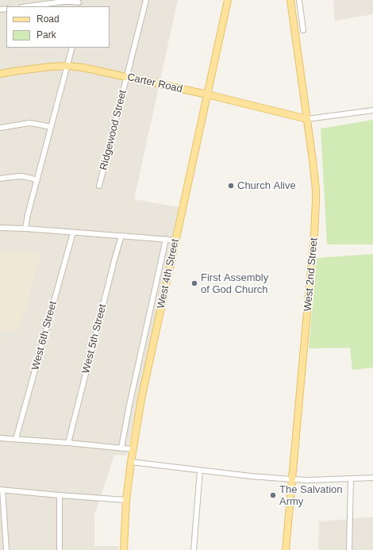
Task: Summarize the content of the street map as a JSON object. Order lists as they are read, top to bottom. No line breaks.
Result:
{"streets":{"main road":["Carter Road","West 4th Street","West 2nd Street"],"street":["Ridgewood Street","West 6th Street","West 5th Street"]},"crossings":[["Carter Road","Ridgewood Street"],["Carter Road","West 4th Street"],["Carter Road","West 2nd Street"]],"places":["Church Alive","First Assembly of God Church","The Salvation Army"],"legend":["Road","Park"]}
